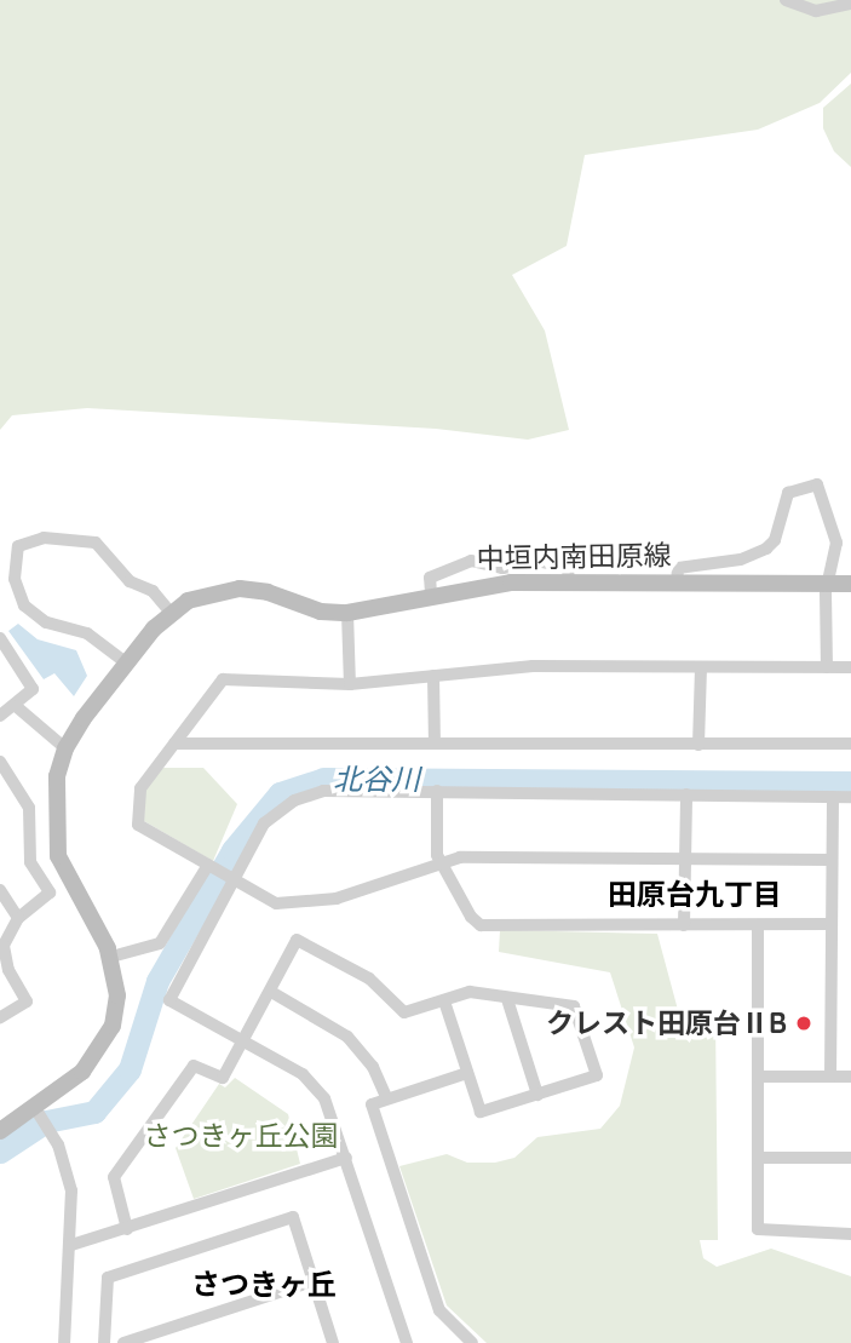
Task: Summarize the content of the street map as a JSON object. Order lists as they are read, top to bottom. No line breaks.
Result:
{"streets":{"main road":["中垣内南田原線"]},"districts":["田原台九丁目","さつきヶ丘"],"water":["北谷川"],"parks":["さつきヶ丘公園"],"places":["クレスト田原台ⅡB"]}
